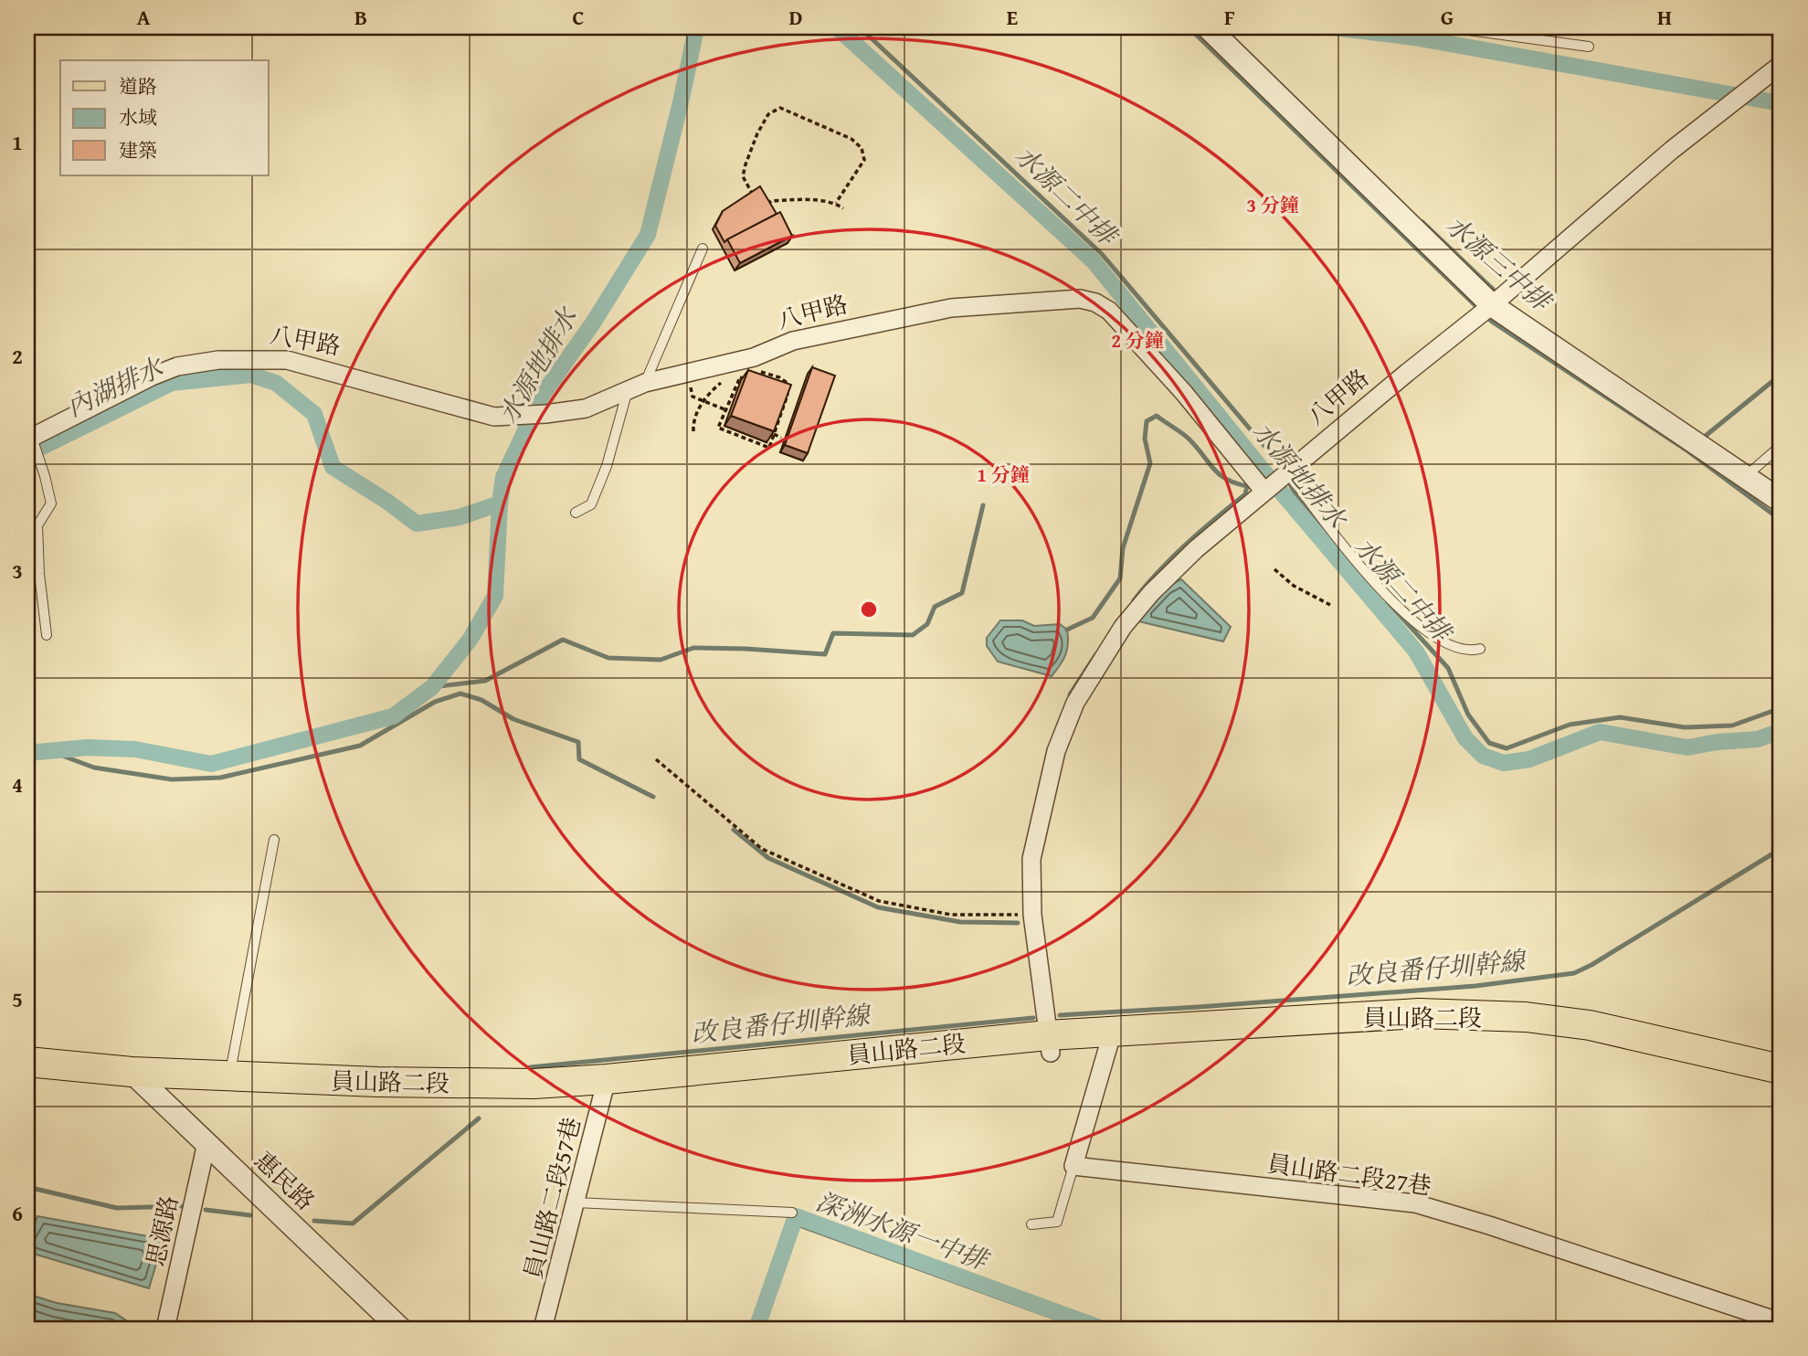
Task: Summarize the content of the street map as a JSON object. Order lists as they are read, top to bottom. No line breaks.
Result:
{"streets":{"main road":["員山路二段"],"street":["八甲路","員山路二段27巷","惠民路","員山路二段57巷","思源路"]},"crossings":[["員山路二段","惠民路"],["員山路二段","員山路二段57巷"],["惠民路","思源路"]],"water":["水源二中排","水源三中排","水源地排水","內湖排水","改良番仔圳幹線","深洲水源一中排"],"legend":["道路","水域","建築"],"grid":{"columns":["A","B","C","D","E","F","G","H"],"rows":["1","2","3","4","5","6"]},"rings":["3 分鐘","2 分鐘","1 分鐘"]}
